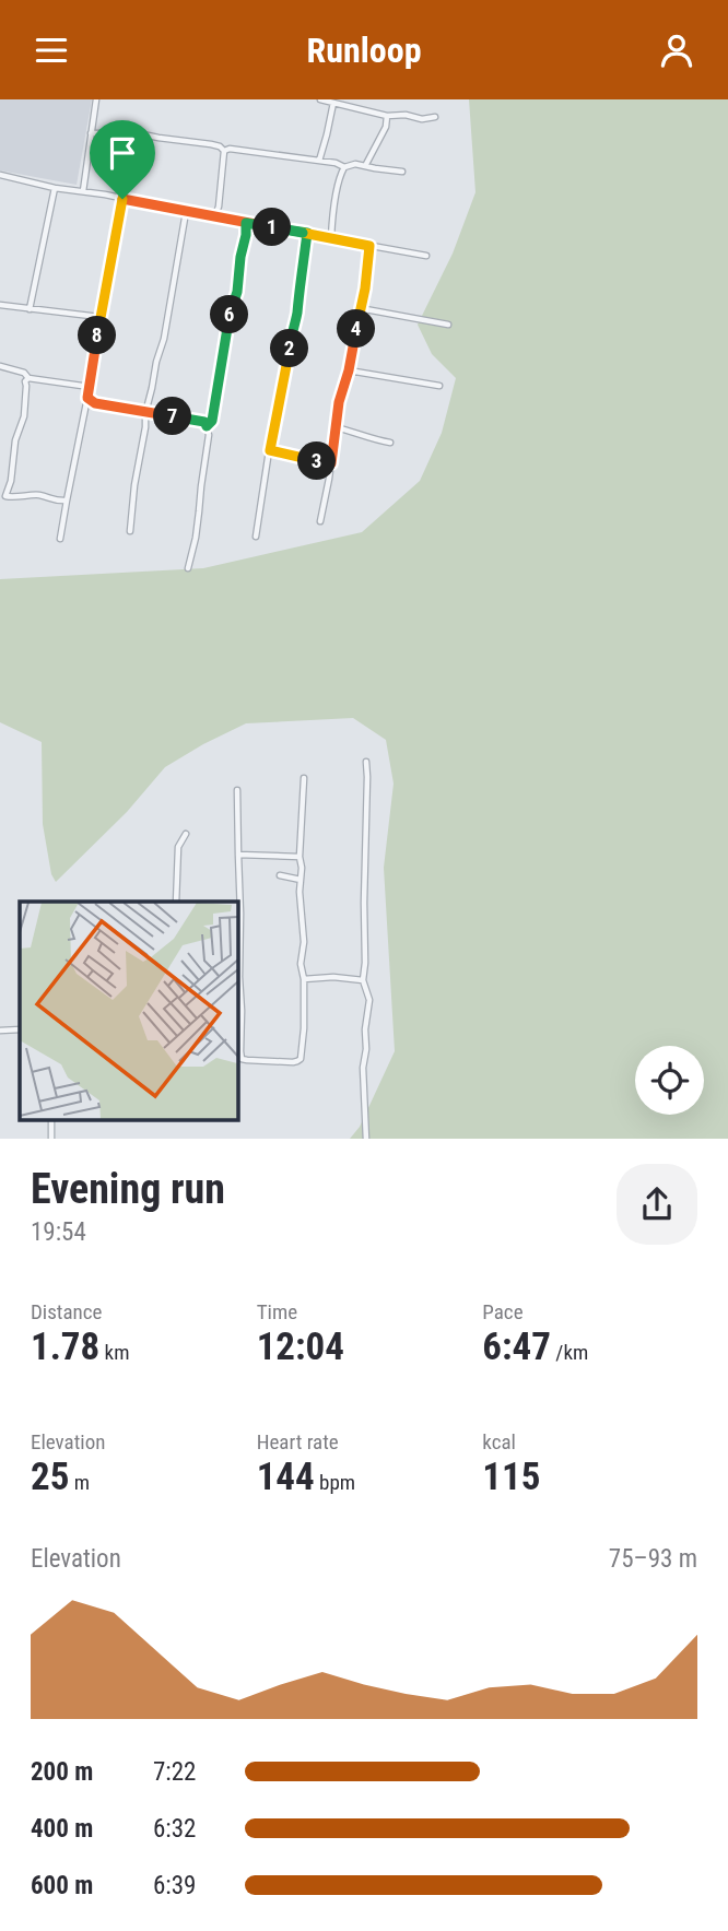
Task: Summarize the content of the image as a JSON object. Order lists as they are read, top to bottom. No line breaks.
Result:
{"page":{"header":"Runloop","pins":["1","6","4","8","2","7","3"],"heading":["Evening run","19:54"],"stats":[["Distance","1.78 km"],["Time","12:04"],["Pace","6:47 /km"],["Elevation","25 m"],["Heart rate","144 bpm"],["kcal","115"]],"chart":["Elevation","75–93 m"],"list":[{"name":"200 m","note":"7:22"},{"name":"400 m","note":"6:32"},{"name":"600 m","note":"6:39"}]}}
